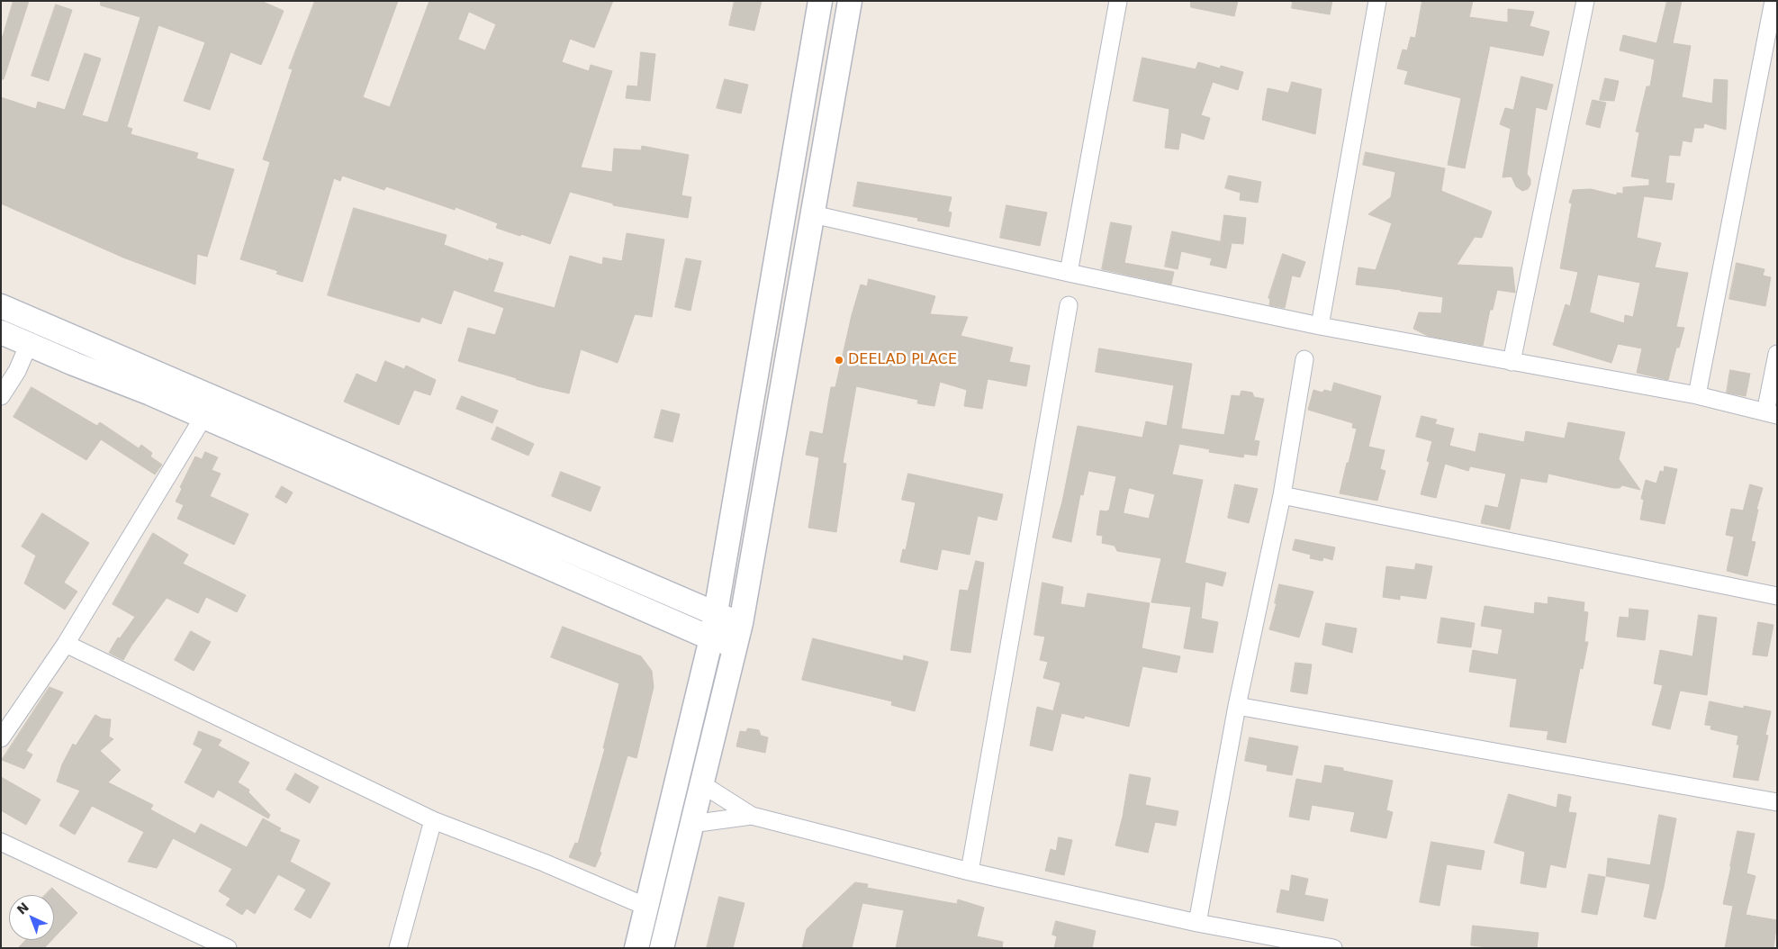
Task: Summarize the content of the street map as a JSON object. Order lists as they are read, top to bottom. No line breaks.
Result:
{"places":["DEELAD PLACE"],"north":"top left"}
